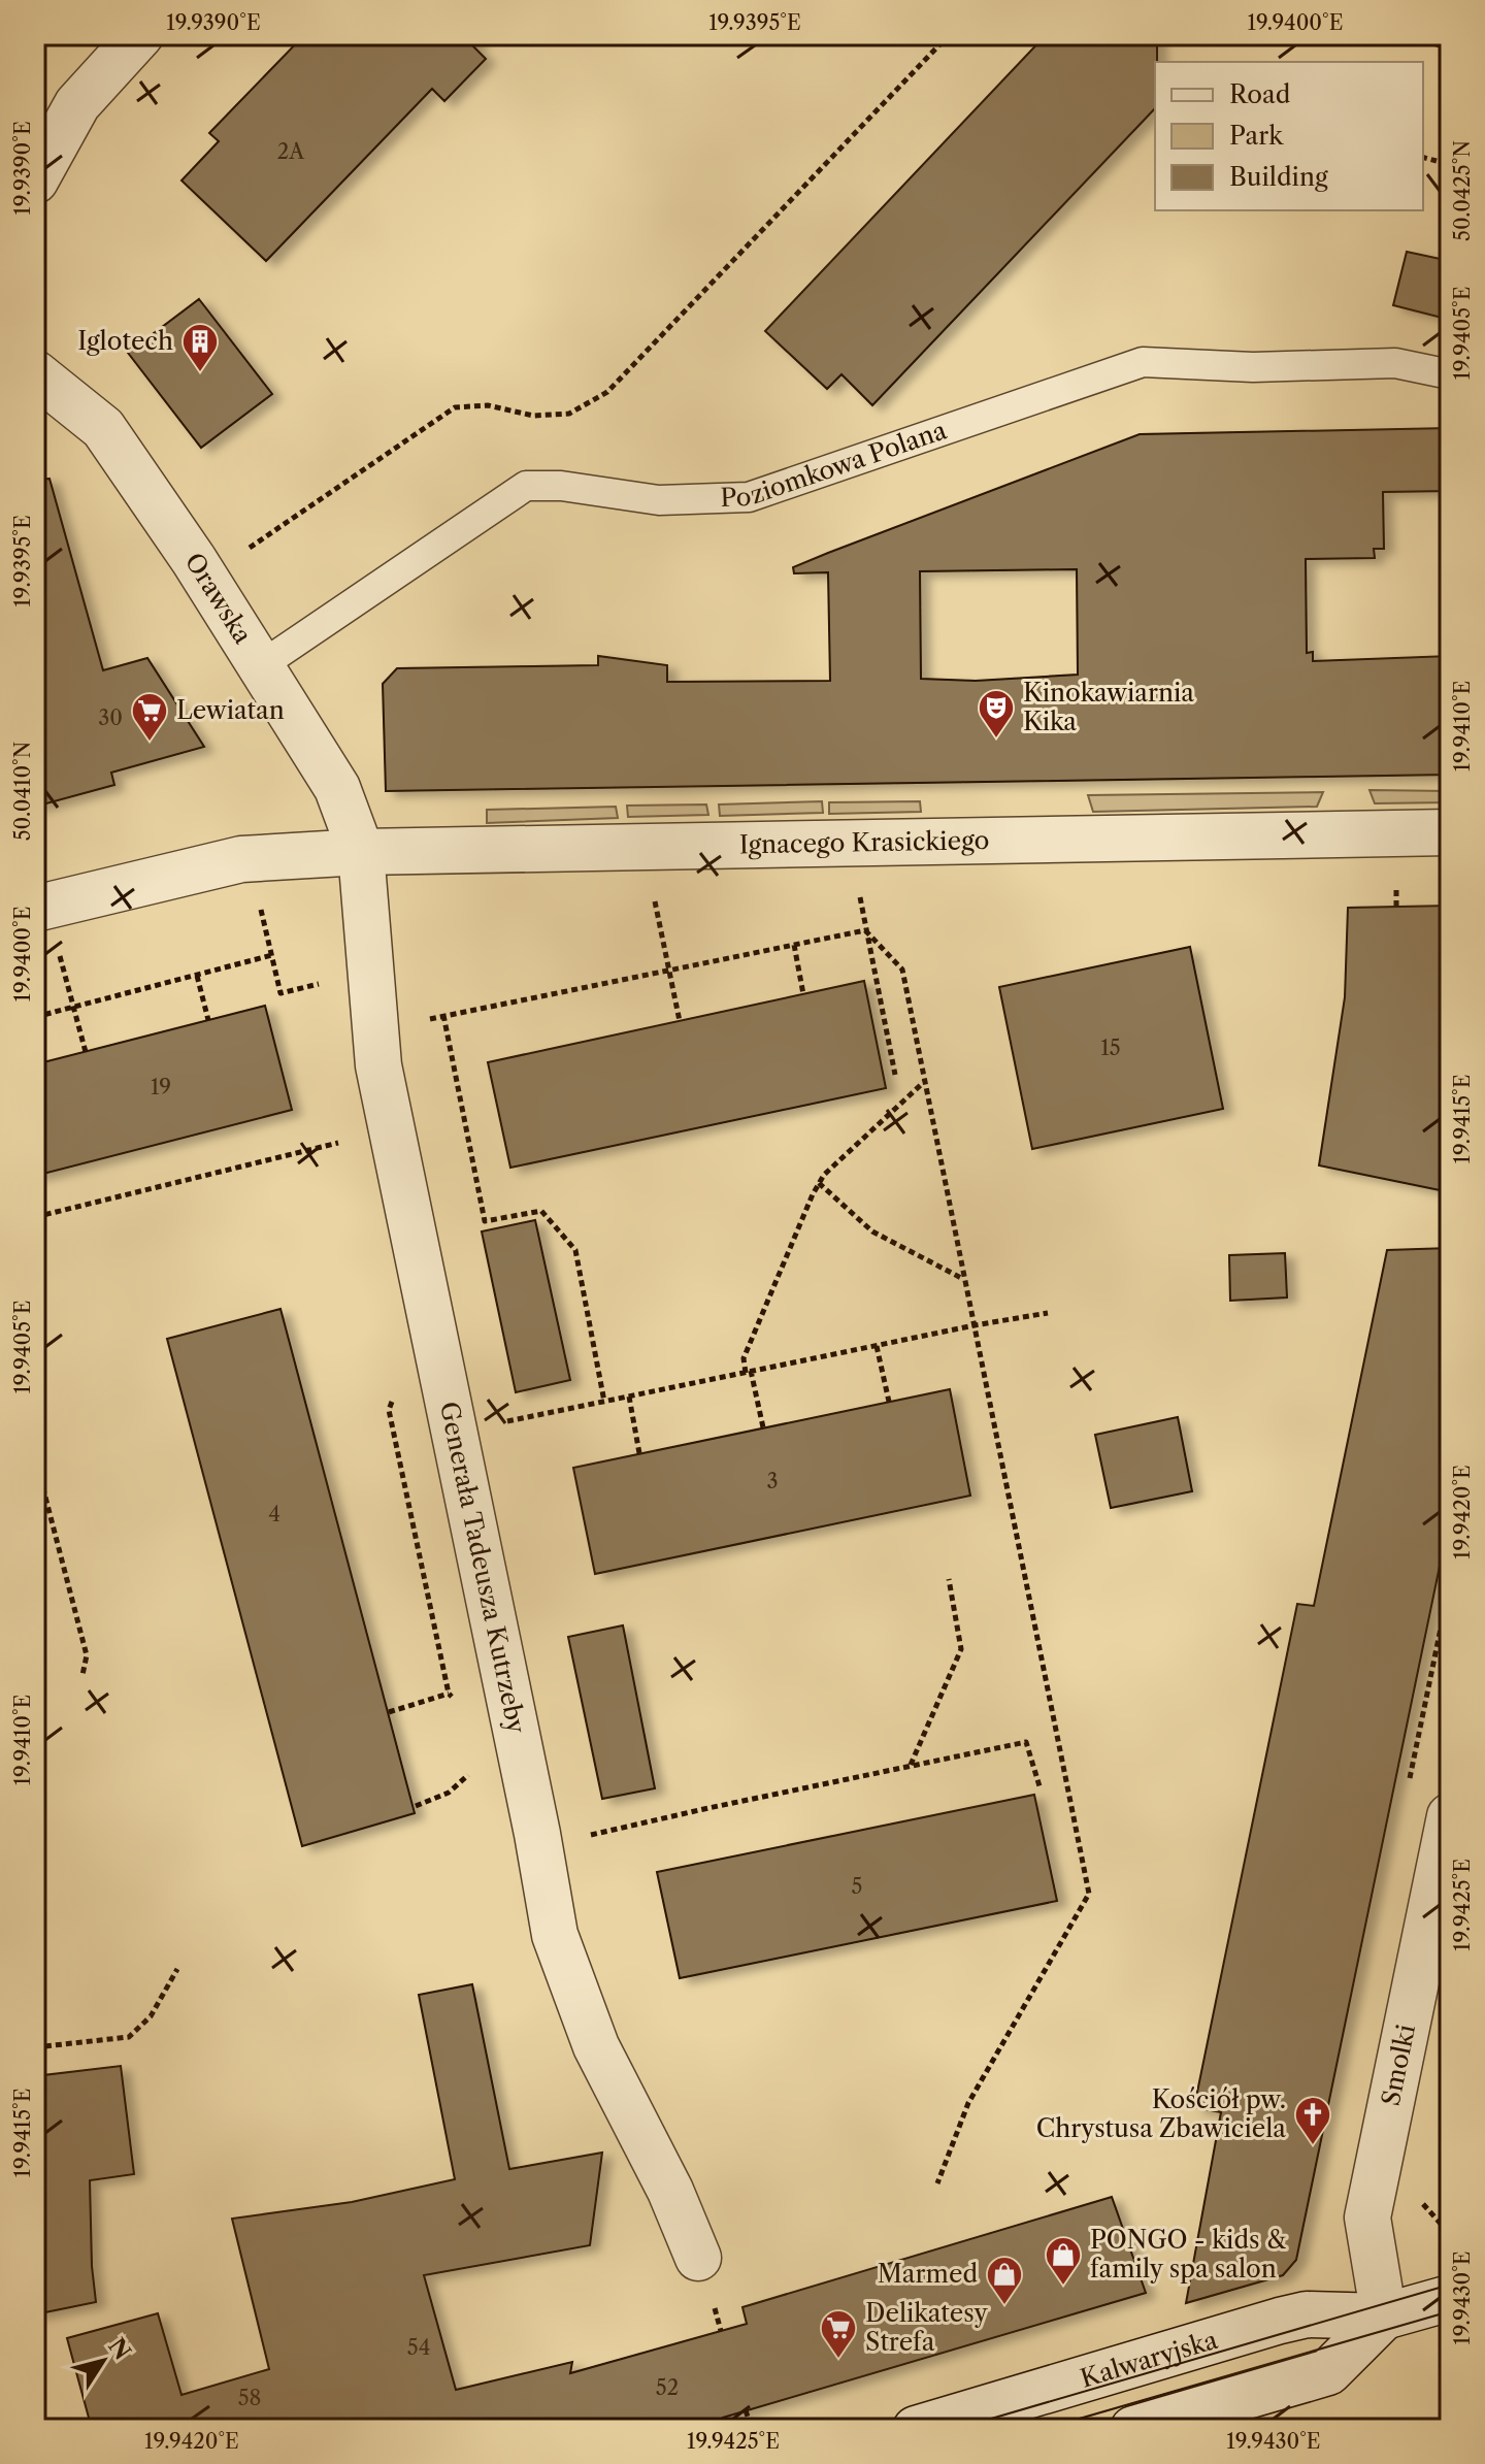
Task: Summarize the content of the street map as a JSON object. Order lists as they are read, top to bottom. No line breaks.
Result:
{"streets":{"street":["Orawska","Ignacego Krasickiego","Generała Tadeusza Kutrzeby","Smolki","Kalwaryjska"],"lane":["Poziomkowa Polana"]},"crossings":[["Poziomkowa Polana","Orawska"],["Orawska","Ignacego Krasickiego"],["Orawska","Generała Tadeusza Kutrzeby"],["Ignacego Krasickiego","Generała Tadeusza Kutrzeby"],["Smolki","Kalwaryjska"]],"places":{"building":["Iglotech"],"theatre":["Kinokawiarnia Kika"],"supermarket":["Lewiatan","Delikatesy Strefa"],"church":["Kościół pw. Chrystusa Zbawiciela"],"shop":["PONGO - kids & family spa salon","Marmed"]},"house_numbers":["2A","30","15","19","3","4","5","54","52","58"],"legend":["Road","Park","Building"],"north":"top right","coordinates":["19.9390°E","19.9395°E","19.9400°E","50.0425°N","19.9405°E","19.9410°E","50.0410°N","19.9415°E","19.9420°E","19.9425°E","19.9430°E"]}
